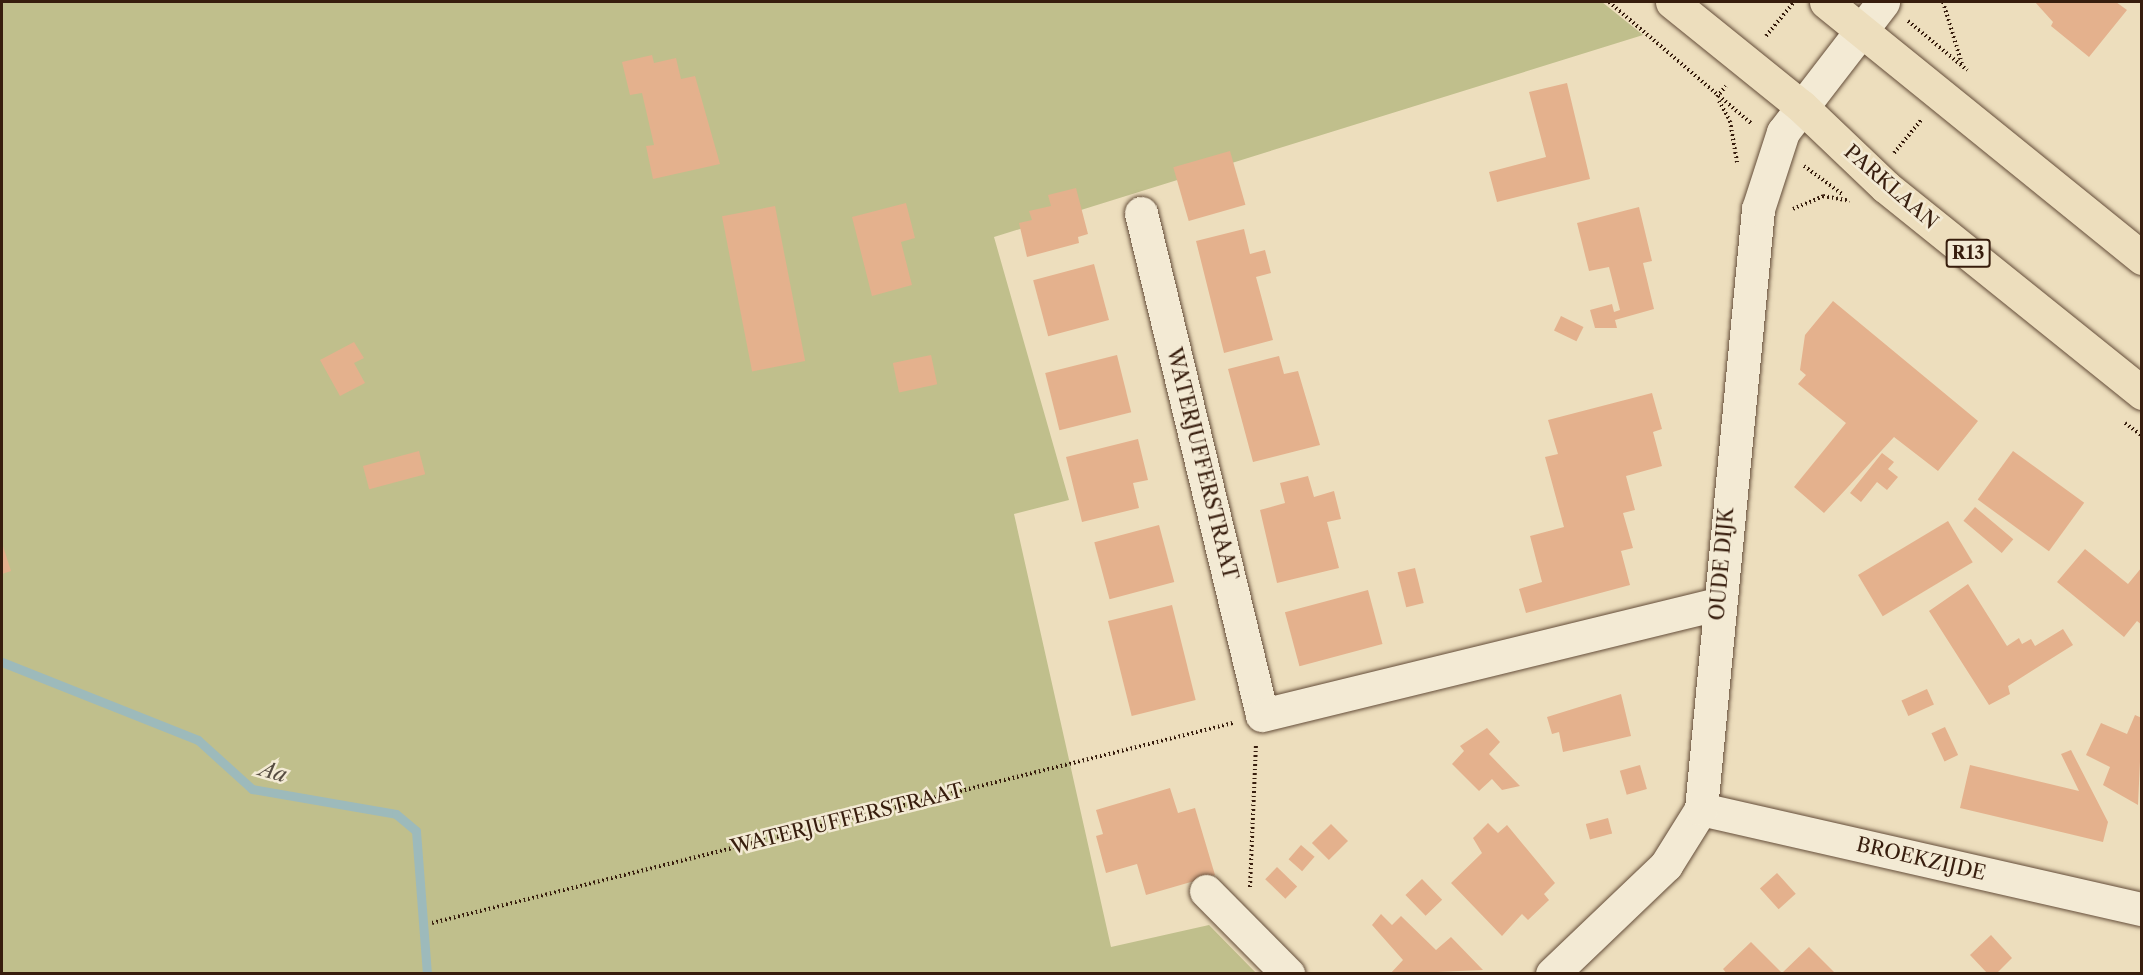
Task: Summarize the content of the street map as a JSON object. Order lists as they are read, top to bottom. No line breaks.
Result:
{"streets":{"main road":["PARKLAAN","R13"],"street":["WATERJUFFERSTRAAT","OUDE DIJK","BROEKZIJDE"]},"crossings":[["PARKLAAN","OUDE DIJK"],["OUDE DIJK","BROEKZIJDE"]],"water":["Aa"]}
